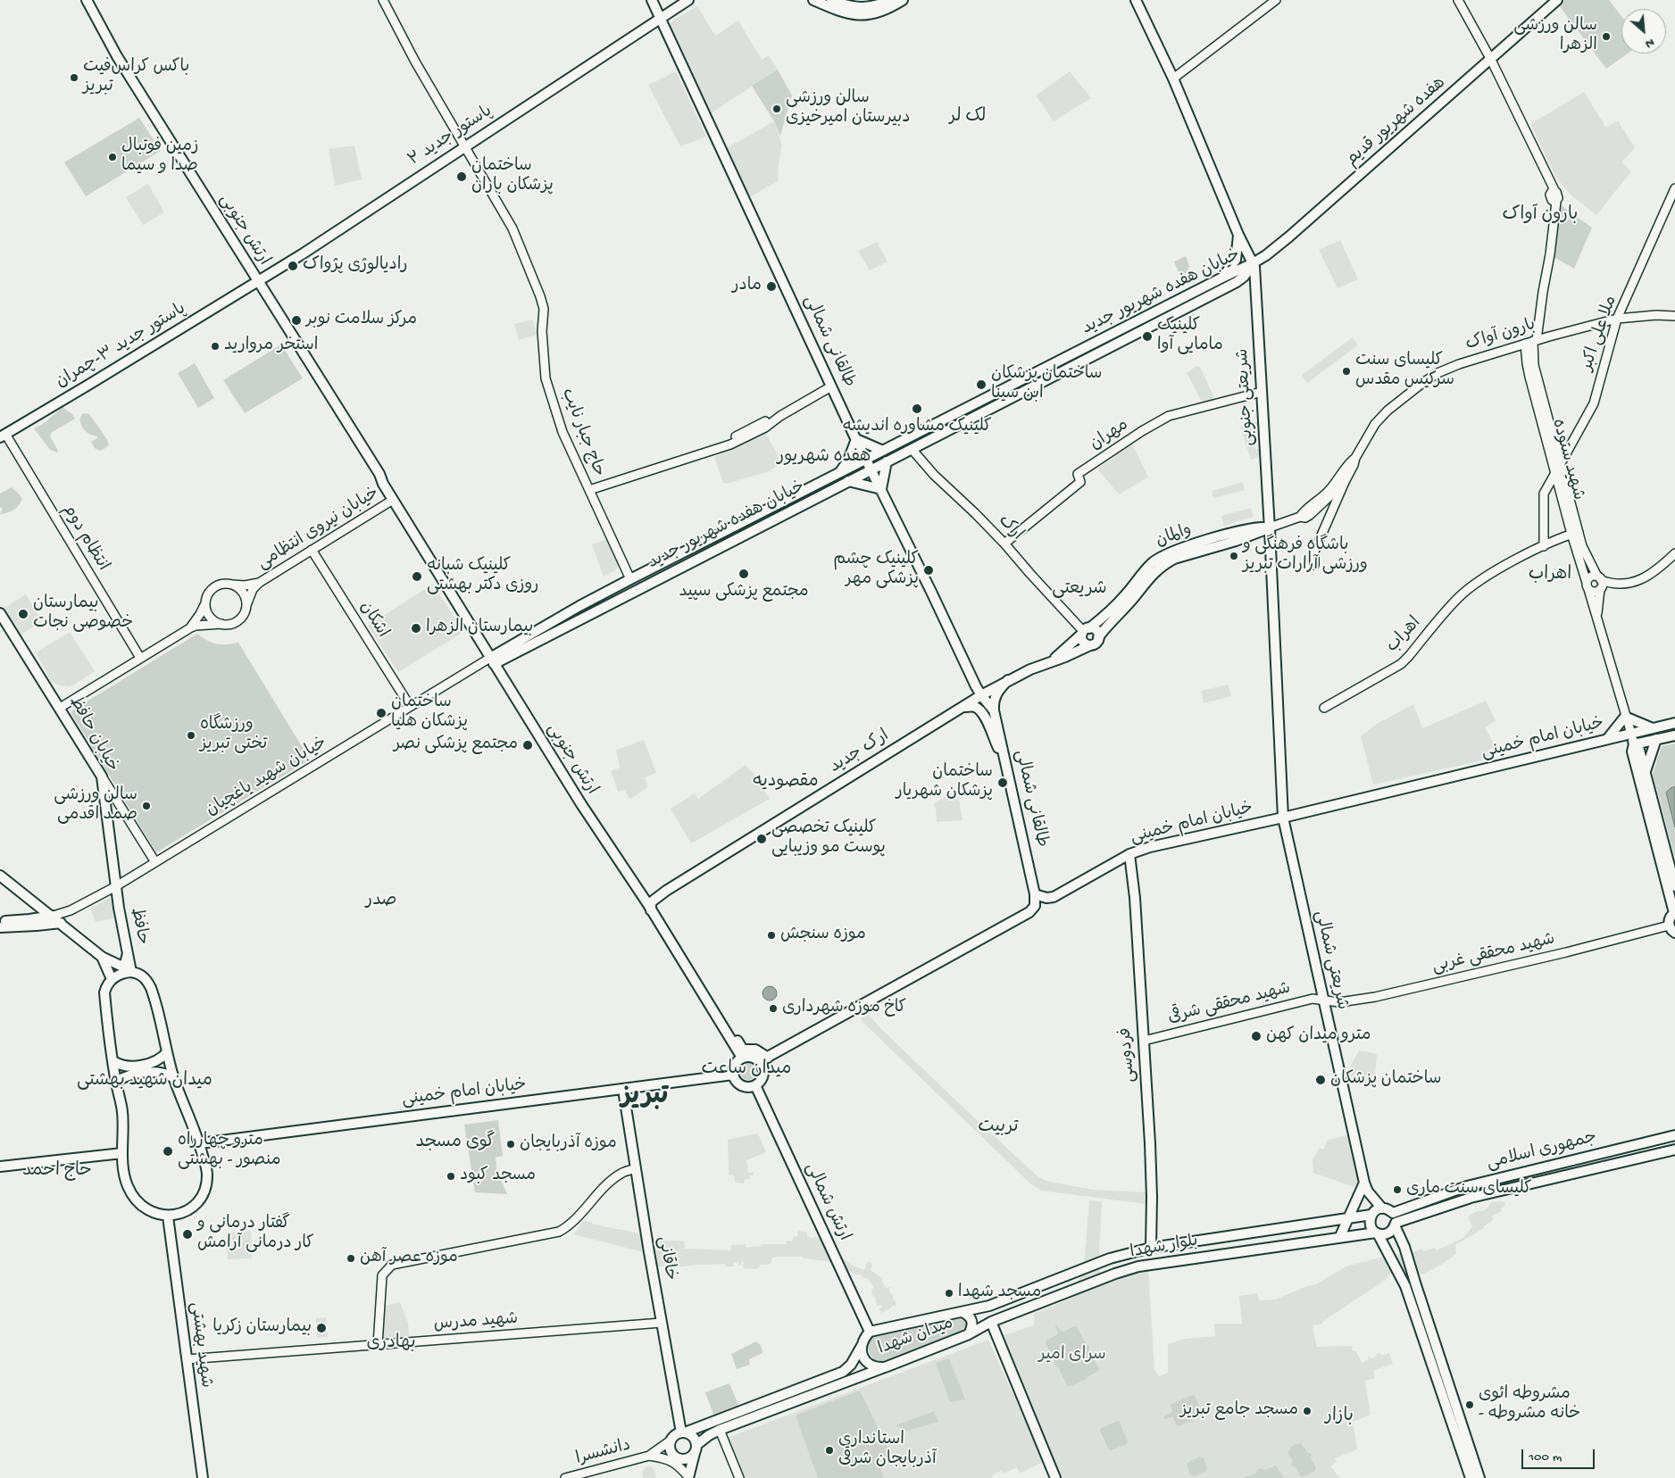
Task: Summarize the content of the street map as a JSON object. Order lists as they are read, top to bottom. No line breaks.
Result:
{"streets":{"main road":["هفده شهریور قدیم","پاستور جدید ۲","ارتش جنوبی","خیابان هفده شهریور جدید","طالقانی شمالی","پاستور جدید ۳-چمران","شریعتی جنوبی","والمان","خیابان حافظ","خیابان امام خمینی","ارک جدید","حافظ","شریعتی شمالی","فردوسی","جمهوری اسلامی","ارتش شمالی","بلوار شهدا","خاقانی","میدان شهدا","شهید بهشتى"],"street":["ملا علی اکبر","بارون آواک","حاج جبار نایب","مهران","شهید ستوده","ارک","خیابان نیروی انتظامی","انتظام دوم","اشکان","اهراب","خیابان شهید یاغچیان","شهید محققی غربی","شهید محققی شرقی","شهید مدرس","دانشسرا"]},"crossings":[["هفده شهریور قدیم","خیابان هفده شهریور جدید"],["هفده شهریور قدیم","شریعتی جنوبی"],["هفده شهریور قدیم","شهید ستوده"],["پاستور جدید ۲","ارتش جنوبی"],["پاستور جدید ۲","طالقانی شمالی"],["پاستور جدید ۲","پاستور جدید ۳-چمران"],["پاستور جدید ۲","حاج جبار نایب"],["ارتش جنوبی","خیابان هفده شهریور جدید"],["ارتش جنوبی","پاستور جدید ۳-چمران"],["ارتش جنوبی","خیابان نیروی انتظامی"],["ارتش جنوبی","خیابان امام خمینی"],["ارتش جنوبی","ارک جدید"],["ارتش جنوبی","خیابان شهید یاغچیان"],["ارتش جنوبی","ارتش شمالی"],["خیابان هفده شهریور جدید","طالقانی شمالی"],["خیابان هفده شهریور جدید","شریعتی جنوبی"],["خیابان هفده شهریور جدید","حاج جبار نایب"],["خیابان هفده شهریور جدید","ارک"],["خیابان هفده شهریور جدید","خیابان شهید یاغچیان"],["ملا علی اکبر","بارون آواک"],["ملا علی اکبر","شهید ستوده"],["بارون آواک","شهید ستوده"],["بارون آواک","والمان"],["طالقانی شمالی","خیابان امام خمینی"],["طالقانی شمالی","ارک جدید"],["پاستور جدید ۳-چمران","انتظام دوم"],["شریعتی جنوبی","مهران"],["شریعتی جنوبی","والمان"],["شریعتی جنوبی","خیابان امام خمینی"],["شریعتی جنوبی","شریعتی شمالی"],["مهران","ارک"],["شهید ستوده","خیابان امام خمینی"],["ارک","والمان"],["خیابان نیروی انتظامی","اشکان"],["والمان","ارک جدید"],["اشکان","خیابان شهید یاغچیان"],["خیابان حافظ","خیابان شهید یاغچیان"],["خیابان حافظ","حافظ"],["خیابان امام خمینی","شریعتی شمالی"],["خیابان امام خمینی","فردوسی"],["خیابان امام خمینی","ارتش شمالی"],["خیابان امام خمینی","خاقانی"],["خیابان شهید یاغچیان","حافظ"],["شهید محققی غربی","شریعتی شمالی"],["شهید محققی غربی","شهید محققی شرقی"],["شریعتی شمالی","شهید محققی شرقی"],["شریعتی شمالی","جمهوری اسلامی"],["شهید محققی شرقی","فردوسی"],["فردوسی","بلوار شهدا"],["جمهوری اسلامی","بلوار شهدا"],["ارتش شمالی","میدان شهدا"],["بلوار شهدا","میدان شهدا"],["خاقانی","شهید مدرس"],["شهید مدرس","شهید بهشتى"]],"districts":["لک لر","بارون آواک","هفده شهریور","اهراب","شریعتی","مقصودیه","صدر","میدان ساعت","میدان شهید بهشتی","تبریز","تربیت","گوی مسجد","حاج احمد","بهادری","بازار"],"parks":["سرای امیر"],"places":["سالن ورزشی الزهرا","باکس کراس‌فیت تبریز","سالن ورزشی دبیرستان امیرخیزی","زمین فوتبال صدا و سیما","ساختمان پزشکان باران","رادیالوژی پژواک","مادر","مرکز سلامت نوبر","کلینیک مامایی آوا","استخر مروارید","کلیسای سنت سرکیس مقدس","ساختمان پزشکان ابن سینا","کلینیک مشاوره اندیشه","باشگاه فرهنگی و ورزشی آرارات تبریز","کلینیک چشم پزشکی مهر","مجتمع پزشکی سپید","کلینیک شبانه روزی دکتر بهشتی","بیمارستان خصوصی نجات","بیمارستان الزهرا","ساختمان پزشکان هلیا","ورزشگاه تختی تبریز","مجتمع پزشکی نصر","ساختمان پزشکان شهریار","سالن ورزشی صمد اقدمی","کلینیک تخصصی پوست مو وزیبایی","موزه سنجش","کاخ موزه شهرداری","مترو میدان کهن","ساختمان پزشکان","موزه آذربایجان","مترو چهارراه منصور - بهشتی","مسجد کبود","کلیسای سنت ماری","گفتار درمانی و کار درمانی آرامش","موزه عصر آهن","مسجد شهدا","بیمارستان زکریا","مشروطه ائوی - خانه مشروطه","مسجد جامع تبریز","استانداری آذربایجان شرقی"],"scale_bar":"100 m","north":"bottom right"}
